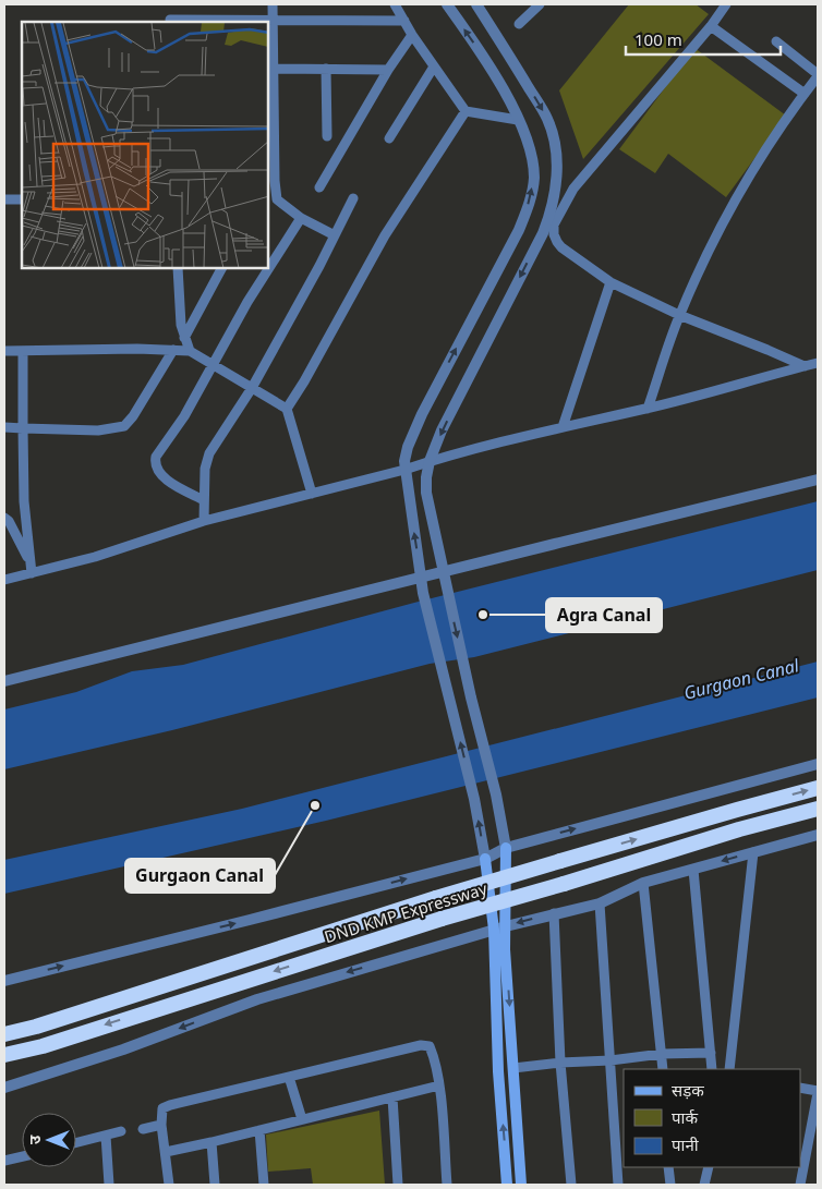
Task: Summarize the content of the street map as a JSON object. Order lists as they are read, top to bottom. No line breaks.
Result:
{"streets":{"highway":["DND KMP Expressway"]},"water":["Gurgaon Canal"],"places":["Agra Canal","Gurgaon Canal"],"legend":["सड़क","पार्क","पानी"],"scale_bar":"100 m","north":"left"}
